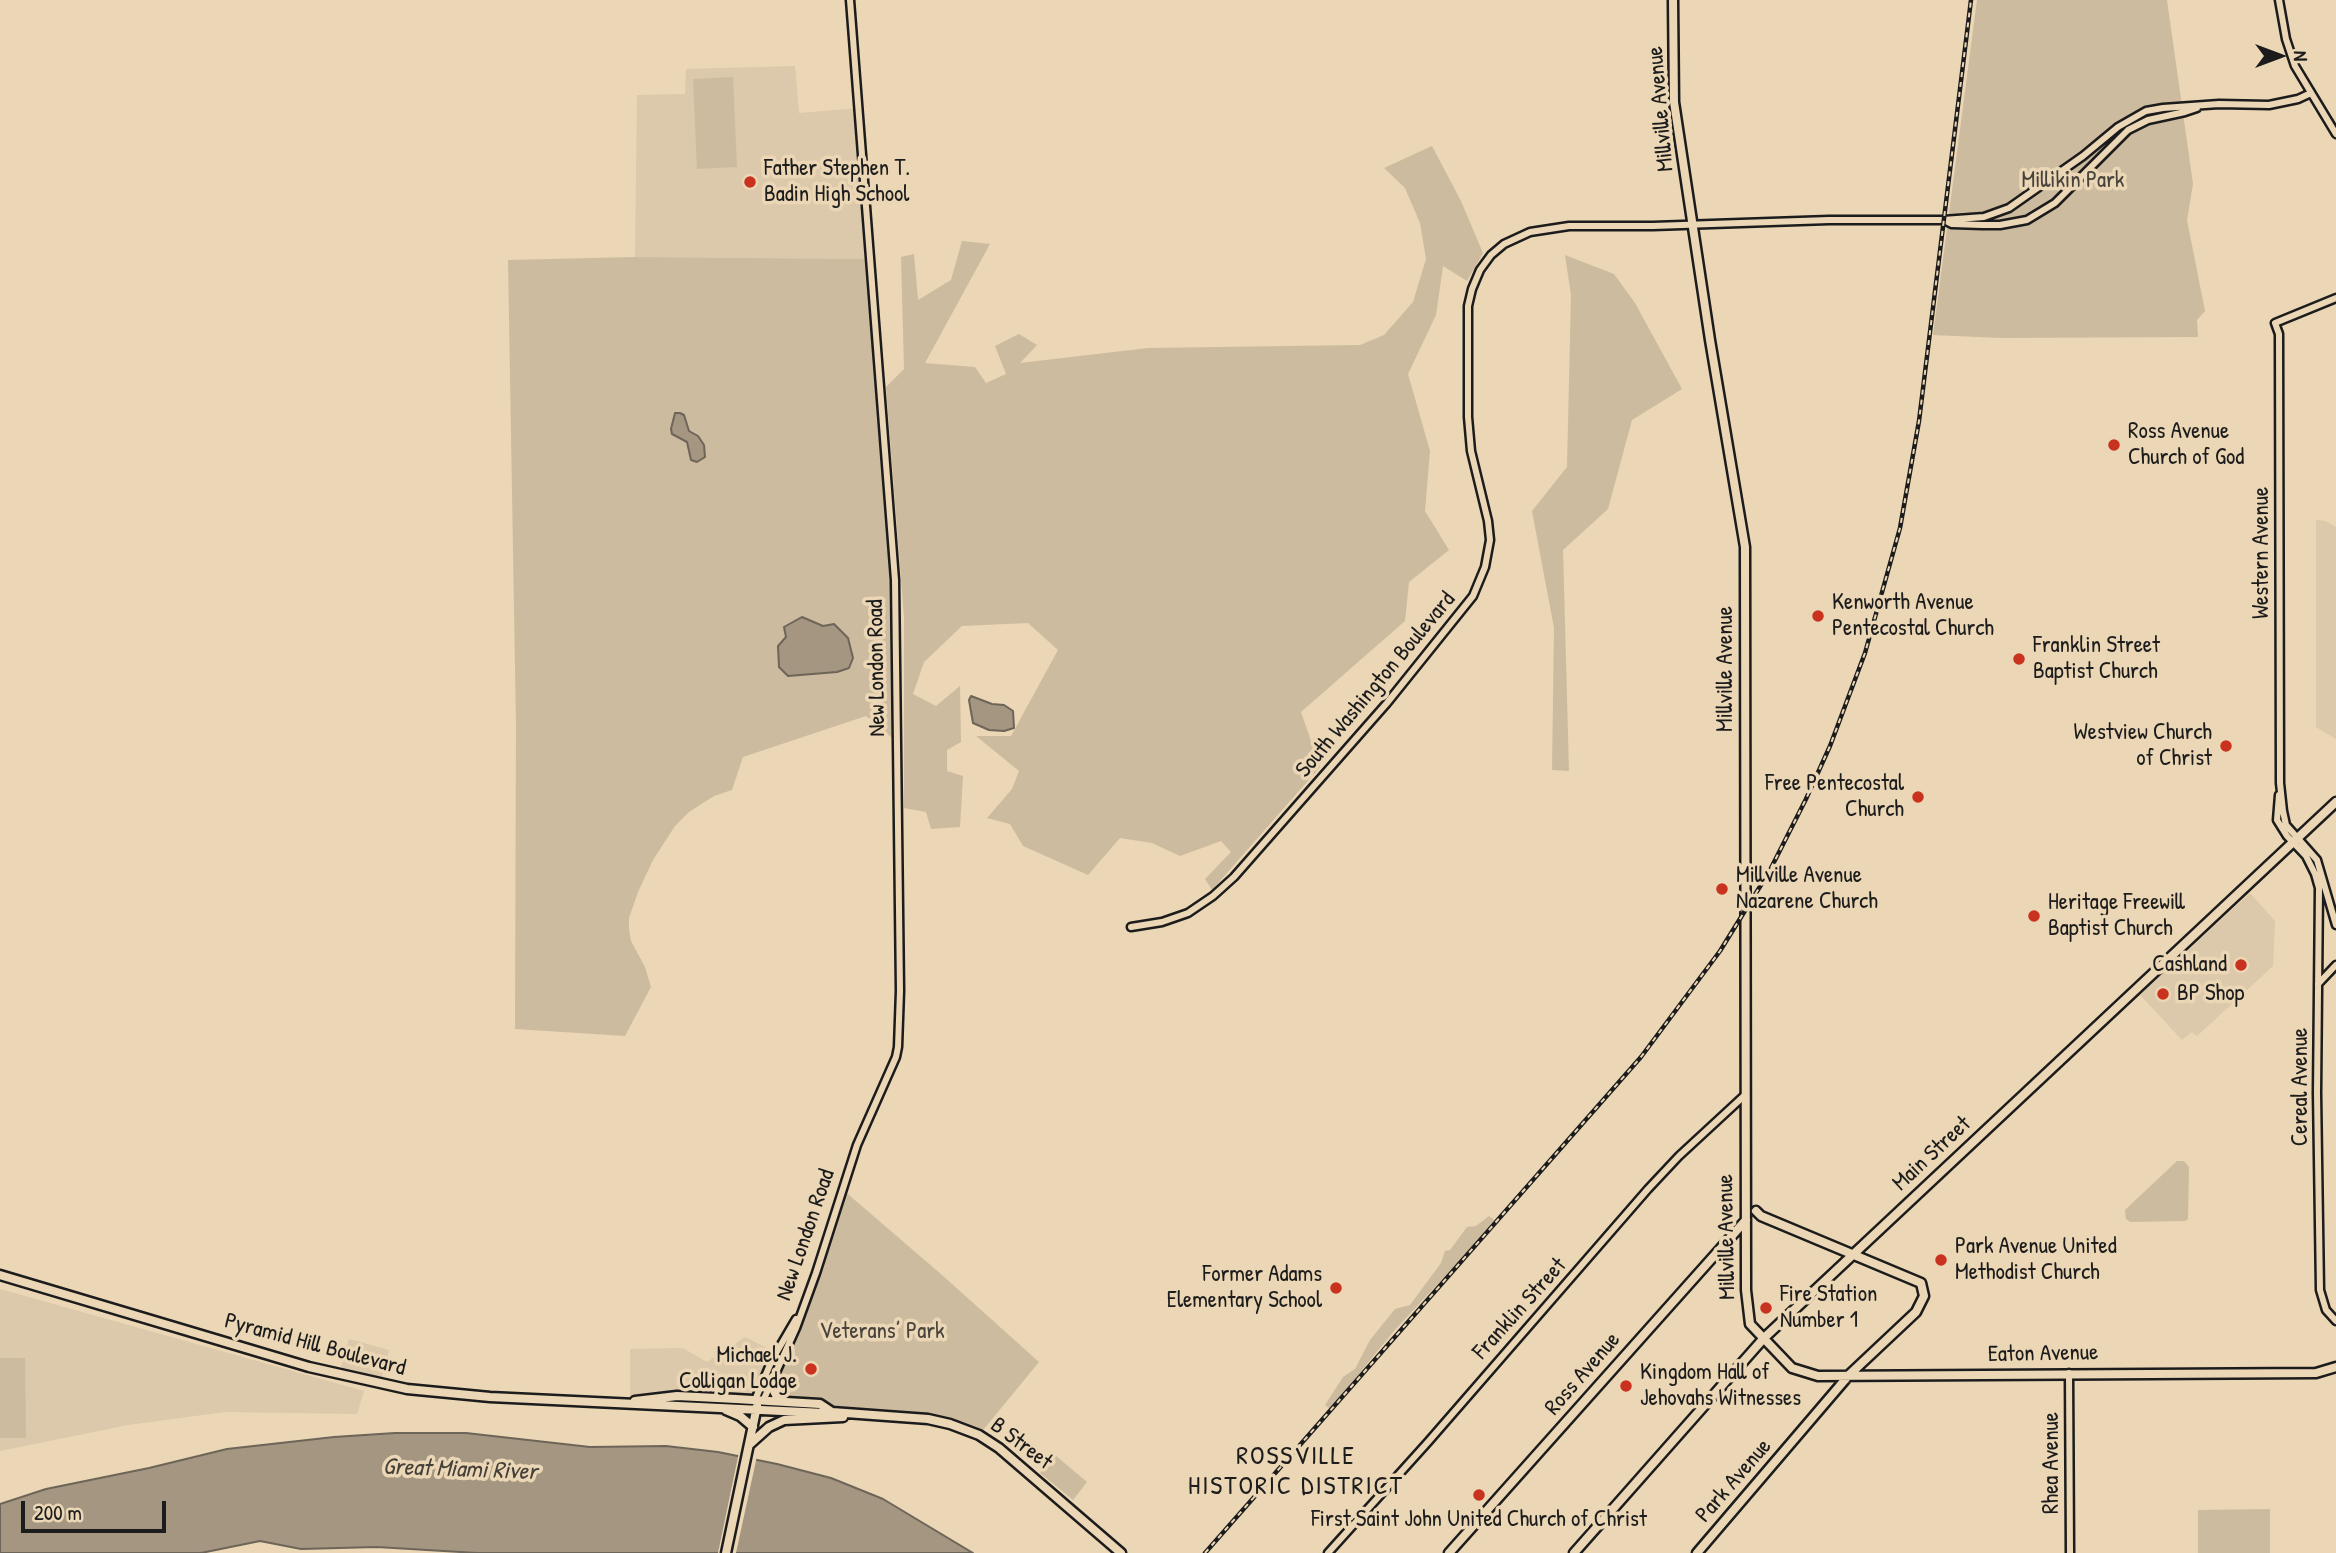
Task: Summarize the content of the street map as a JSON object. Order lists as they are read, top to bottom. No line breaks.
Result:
{"streets":{"main road":["Millville Avenue","Main Street","Pyramid Hill Boulevard","Eaton Avenue","Ross Avenue","B Street","Park Avenue"],"street":["Western Avenue","New London Road","South Washington Boulevard","Cereal Avenue","Franklin Street","Rhea Avenue"]},"crossings":[["Millville Avenue","South Washington Boulevard"],["Millville Avenue","Main Street"],["Millville Avenue","Franklin Street"],["Millville Avenue","Eaton Avenue"],["Millville Avenue","Ross Avenue"],["Western Avenue","Cereal Avenue"],["Western Avenue","Main Street"],["New London Road","Pyramid Hill Boulevard"],["New London Road","B Street"],["Main Street","Eaton Avenue"],["Main Street","Park Avenue"],["Pyramid Hill Boulevard","B Street"],["Eaton Avenue","Rhea Avenue"],["Eaton Avenue","Park Avenue"]],"districts":["ROSSVILLE HISTORIC DISTRICT"],"water":["Great Miami River"],"parks":["Millikin Park","Veterans’ Park"],"places":["Father Stephen T. Badin High School","Ross Avenue Church of God","Kenworth Avenue Pentecostal Church","Franklin Street Baptist Church","Westview Church of Christ","Free Pentecostal Church","Millville Avenue Nazarene Church","Heritage Freewill Baptist Church","Cashland","BP Shop","Park Avenue United Methodist Church","Former Adams Elementary School","Fire Station Number 1","Michael J. Colligan Lodge","Kingdom Hall of Jehovahs Witnesses","First Saint John United Church of Christ"],"scale_bar":"200 m","north":"right"}
